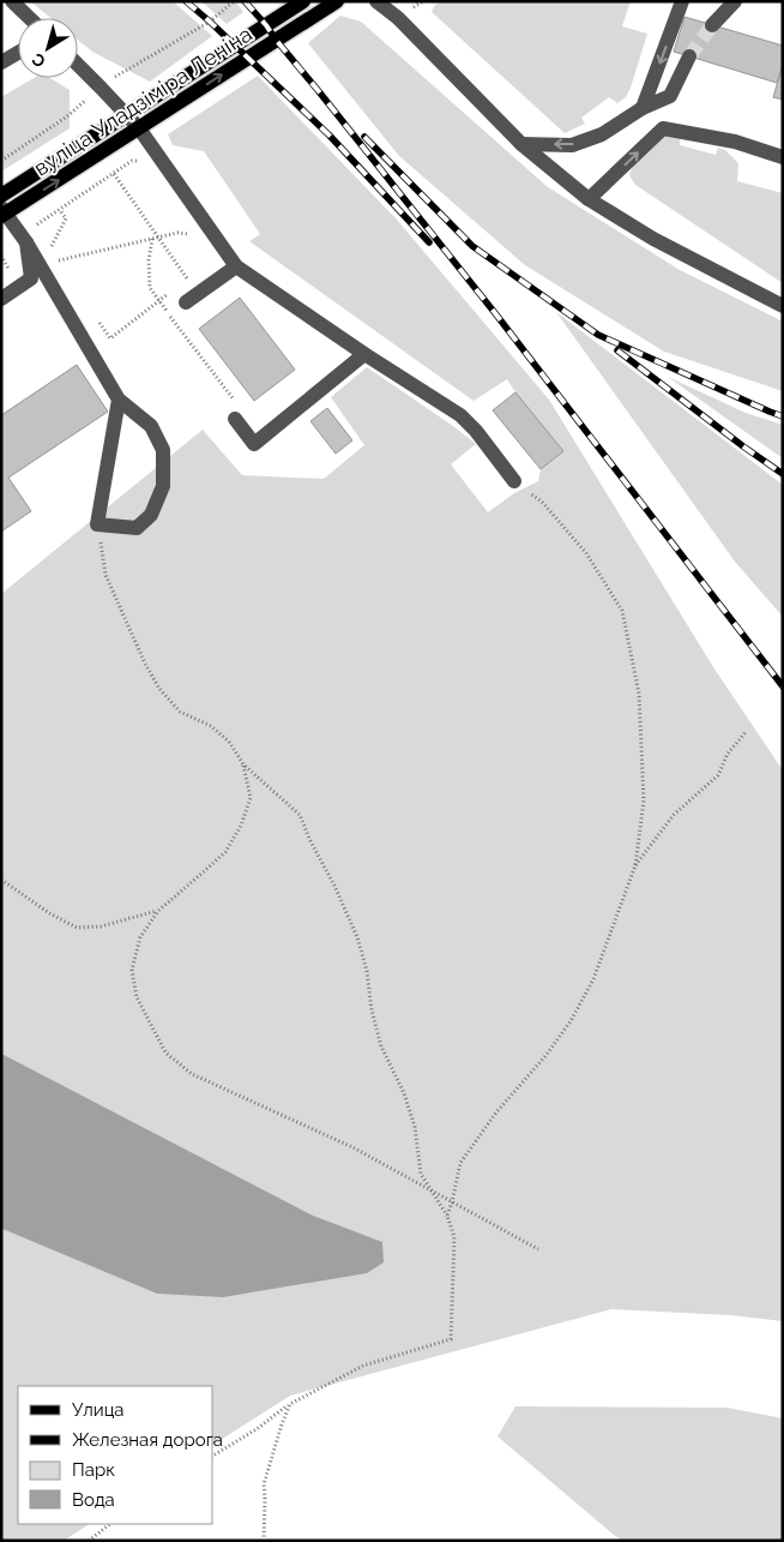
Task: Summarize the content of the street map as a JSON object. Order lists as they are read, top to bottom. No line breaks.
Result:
{"streets":{"main road":["вуліца Уладзіміра Леніна"]},"legend":["Улица","Железная дорога","Парк","Вода"],"north":"bottom left"}
